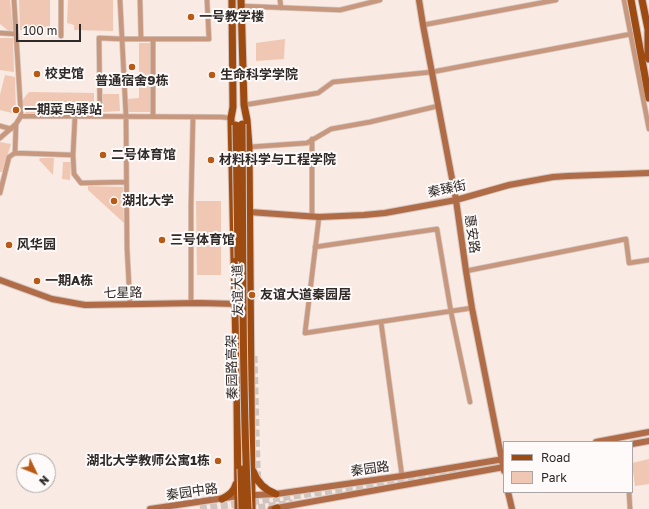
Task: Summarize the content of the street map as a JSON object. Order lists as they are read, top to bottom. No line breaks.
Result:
{"streets":{"main road":["友谊大道","秦园路高架"],"street":["秦臻街","惠安路","七星路","秦园路","秦园中路"]},"crossings":[["秦臻街","惠安路"],["秦臻街","友谊大道"],["惠安路","秦园路"],["友谊大道","七星路"],["友谊大道","秦园路高架"],["友谊大道","秦园路"],["友谊大道","秦园中路"],["秦园路","秦园中路"]],"places":["一号教学楼","普通宿舍9栋","校史馆","生命科学学院","一期菜鸟驿站","二号体育馆","材料科学与工程学院","湖北大学","三号体育馆","风华园","一期A栋","友谊大道秦园居","湖北大学教师公寓1栋"],"legend":["Road","Park"],"scale_bar":"100 m","north":"bottom right"}
